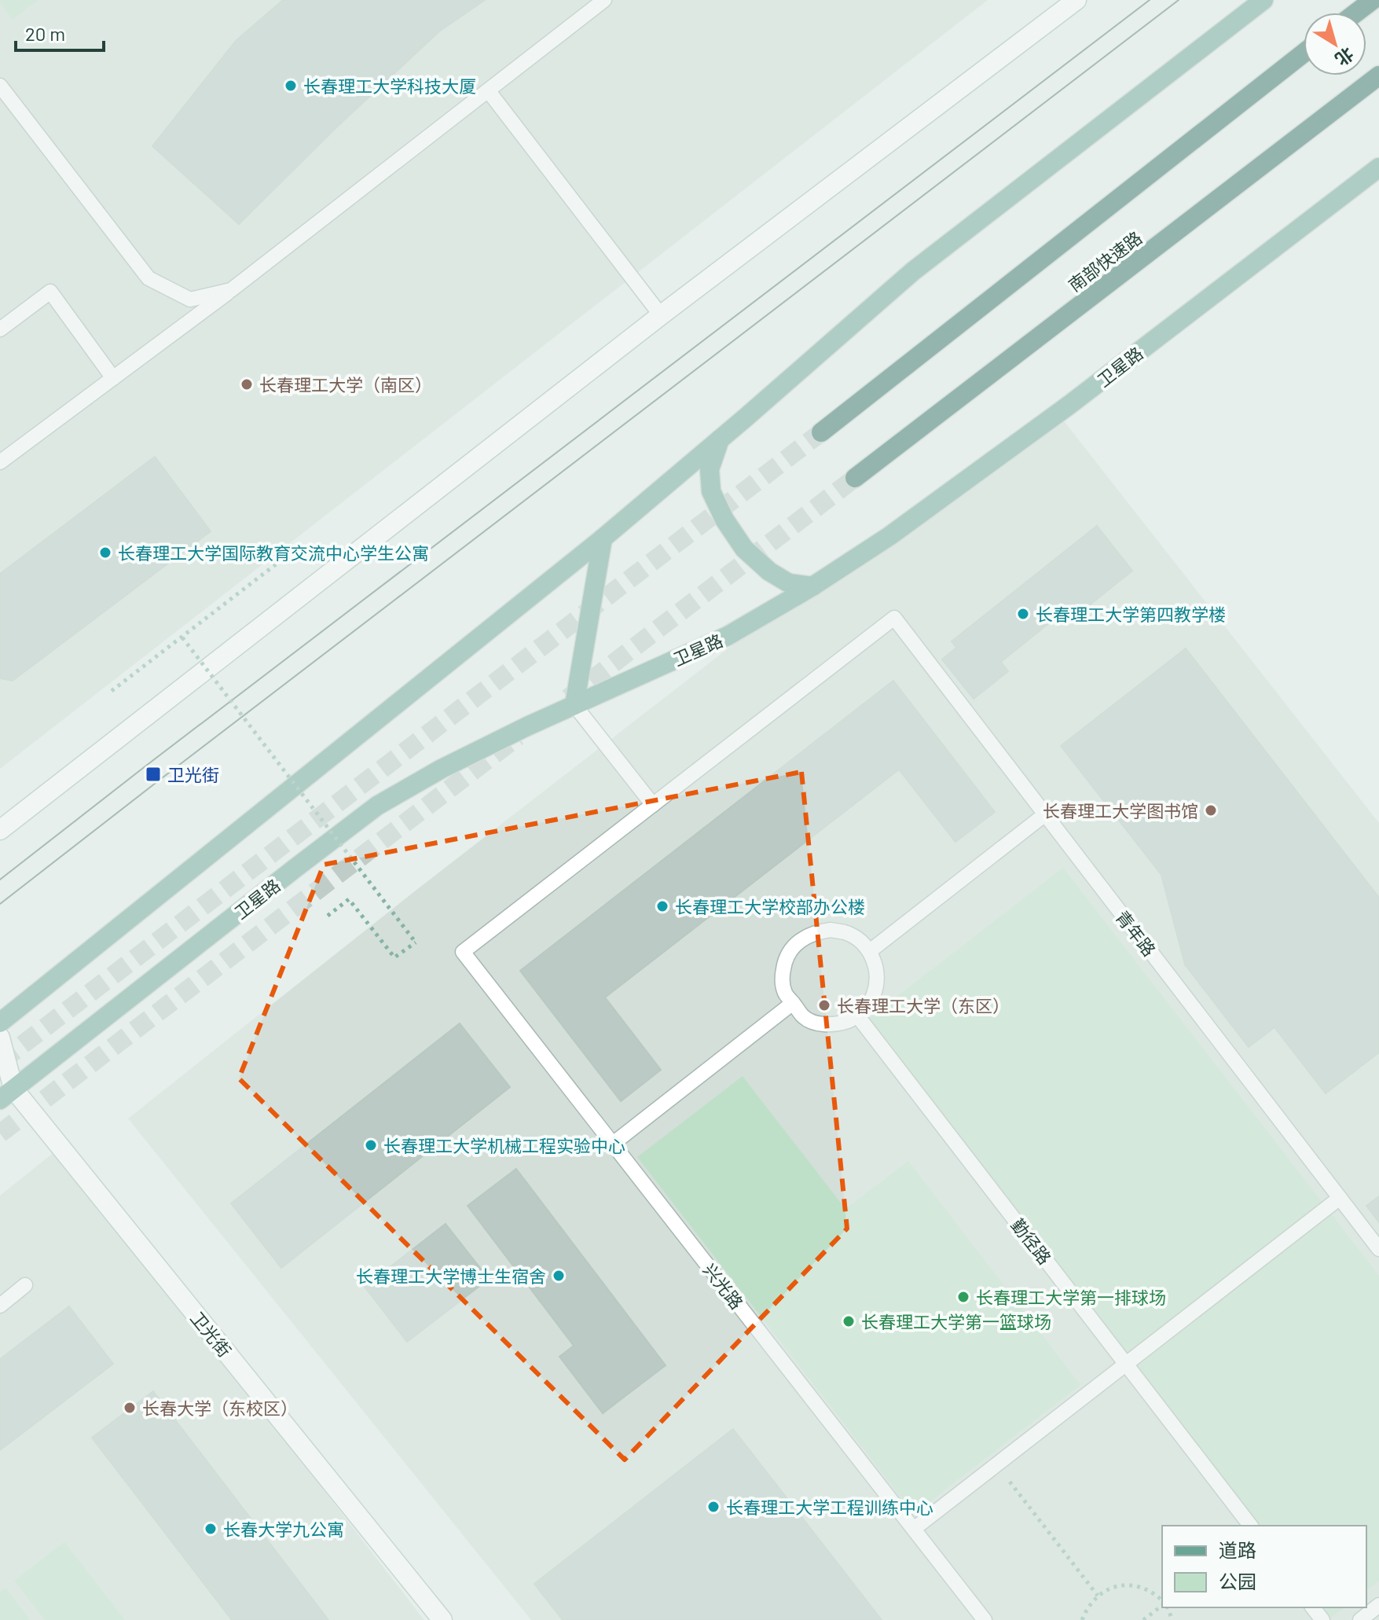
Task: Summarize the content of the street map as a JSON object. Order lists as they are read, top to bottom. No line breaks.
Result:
{"streets":{"highway":["南部快速路"],"main road":["卫星路","卫光街"],"lane":["青年路","勤径路","兴光路"]},"crossings":[["卫星路","卫光街"],["青年路","兴光路"]],"places":{"other":["长春理工大学科技大厦","长春理工大学（南区）","长春理工大学国际教育交流中心学生公寓","长春理工大学第四教学楼","长春理工大学图书馆","长春理工大学校部办公楼","长春理工大学（东区）","长春理工大学机械工程实验中心","长春理工大学博士生宿舍","长春理工大学第一排球场","长春理工大学第一篮球场","长春大学（东校区）","长春理工大学工程训练中心","长春大学九公寓"],"transit":["卫光街"]},"legend":["道路","公园"],"scale_bar":"20 m","north":"bottom right"}
